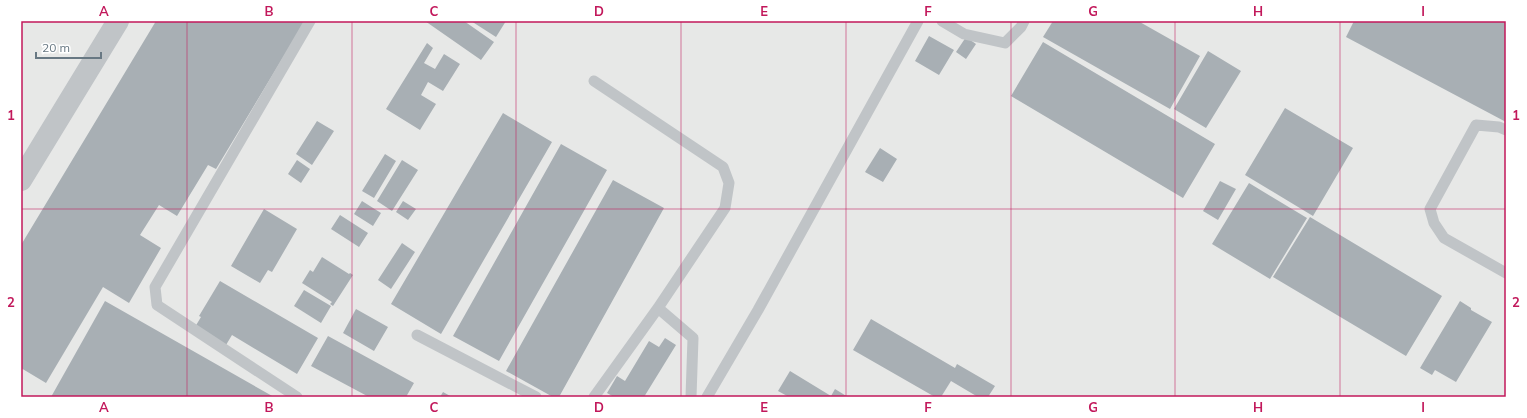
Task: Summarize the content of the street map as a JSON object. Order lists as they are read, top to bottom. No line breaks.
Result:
{"scale_bar":"20 m","grid":{"columns":["A","B","C","D","E","F","G","H","I"],"rows":["1","2"]}}
